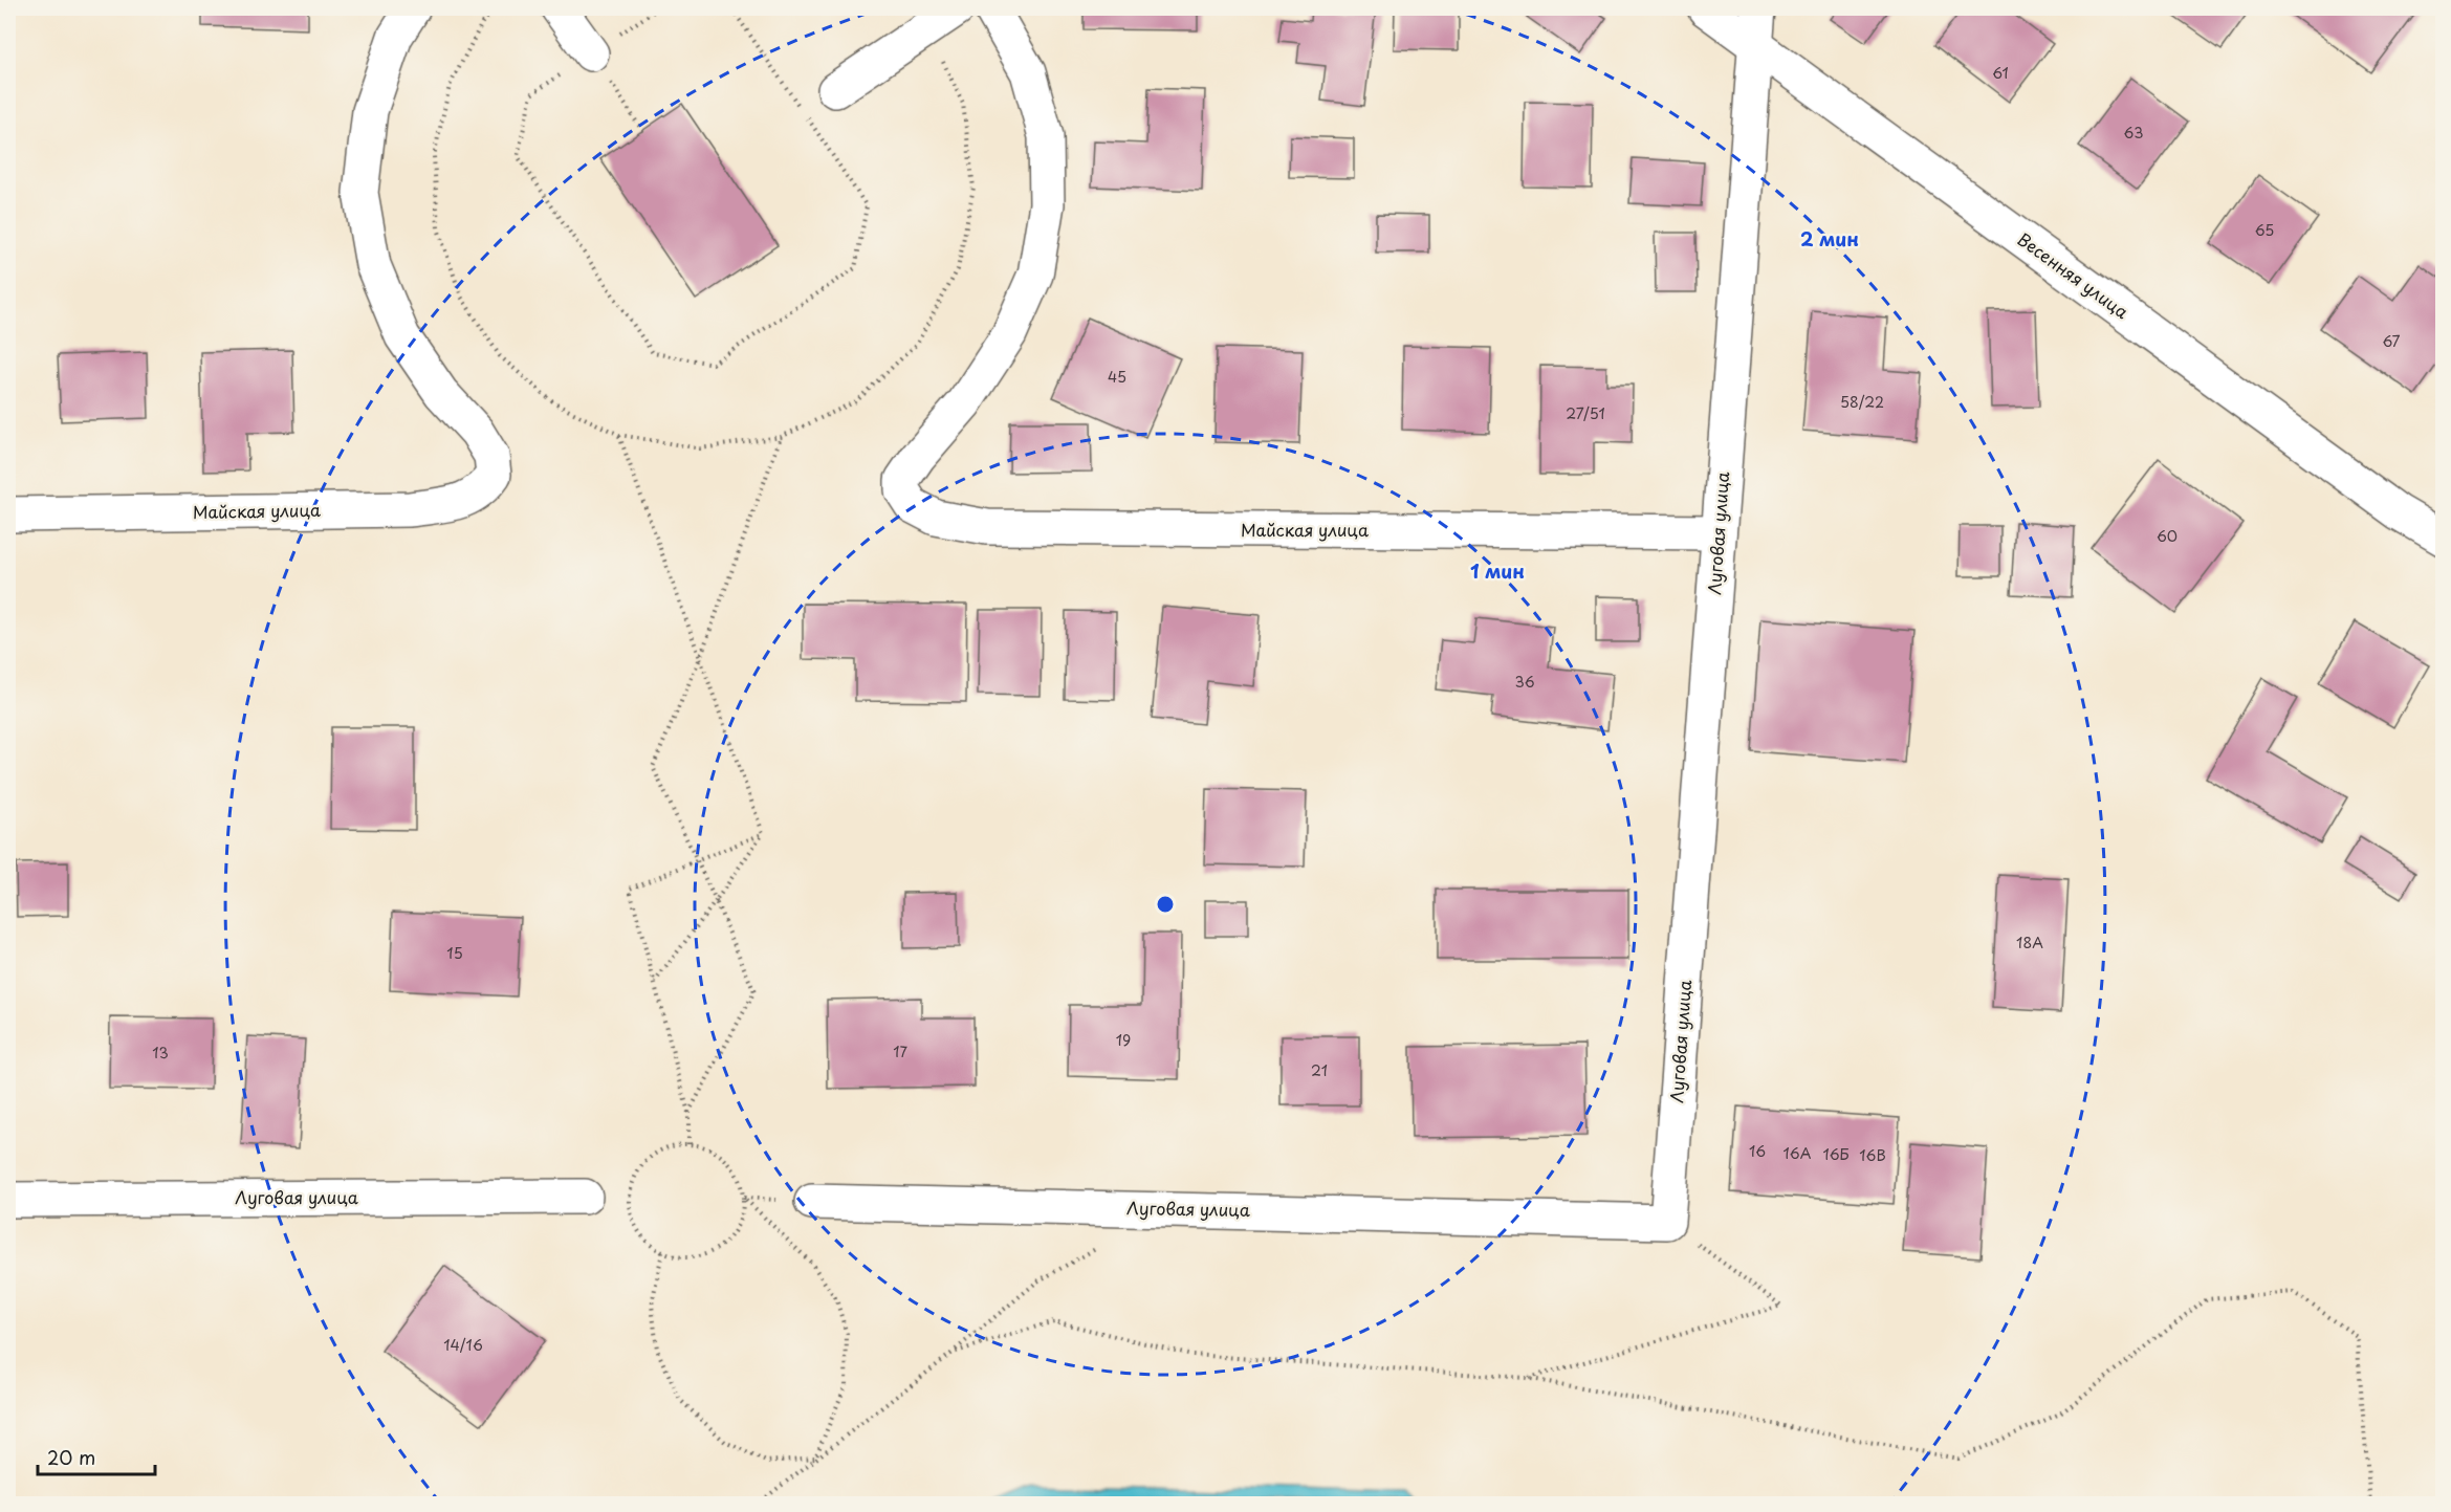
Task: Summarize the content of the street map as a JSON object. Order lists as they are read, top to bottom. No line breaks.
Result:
{"streets":{"street":["Весенняя улица","Майская улица","Луговая улица"]},"crossings":[["Весенняя улица","Луговая улица"],["Майская улица","Луговая улица"]],"house_numbers":["61","63","65","67","45","58/22","27/51","60","36","18А","15","19","17","13","21","16","16А","16Б","16В","14/16"],"scale_bar":"20 m","rings":["2 мин","1 мин"]}
